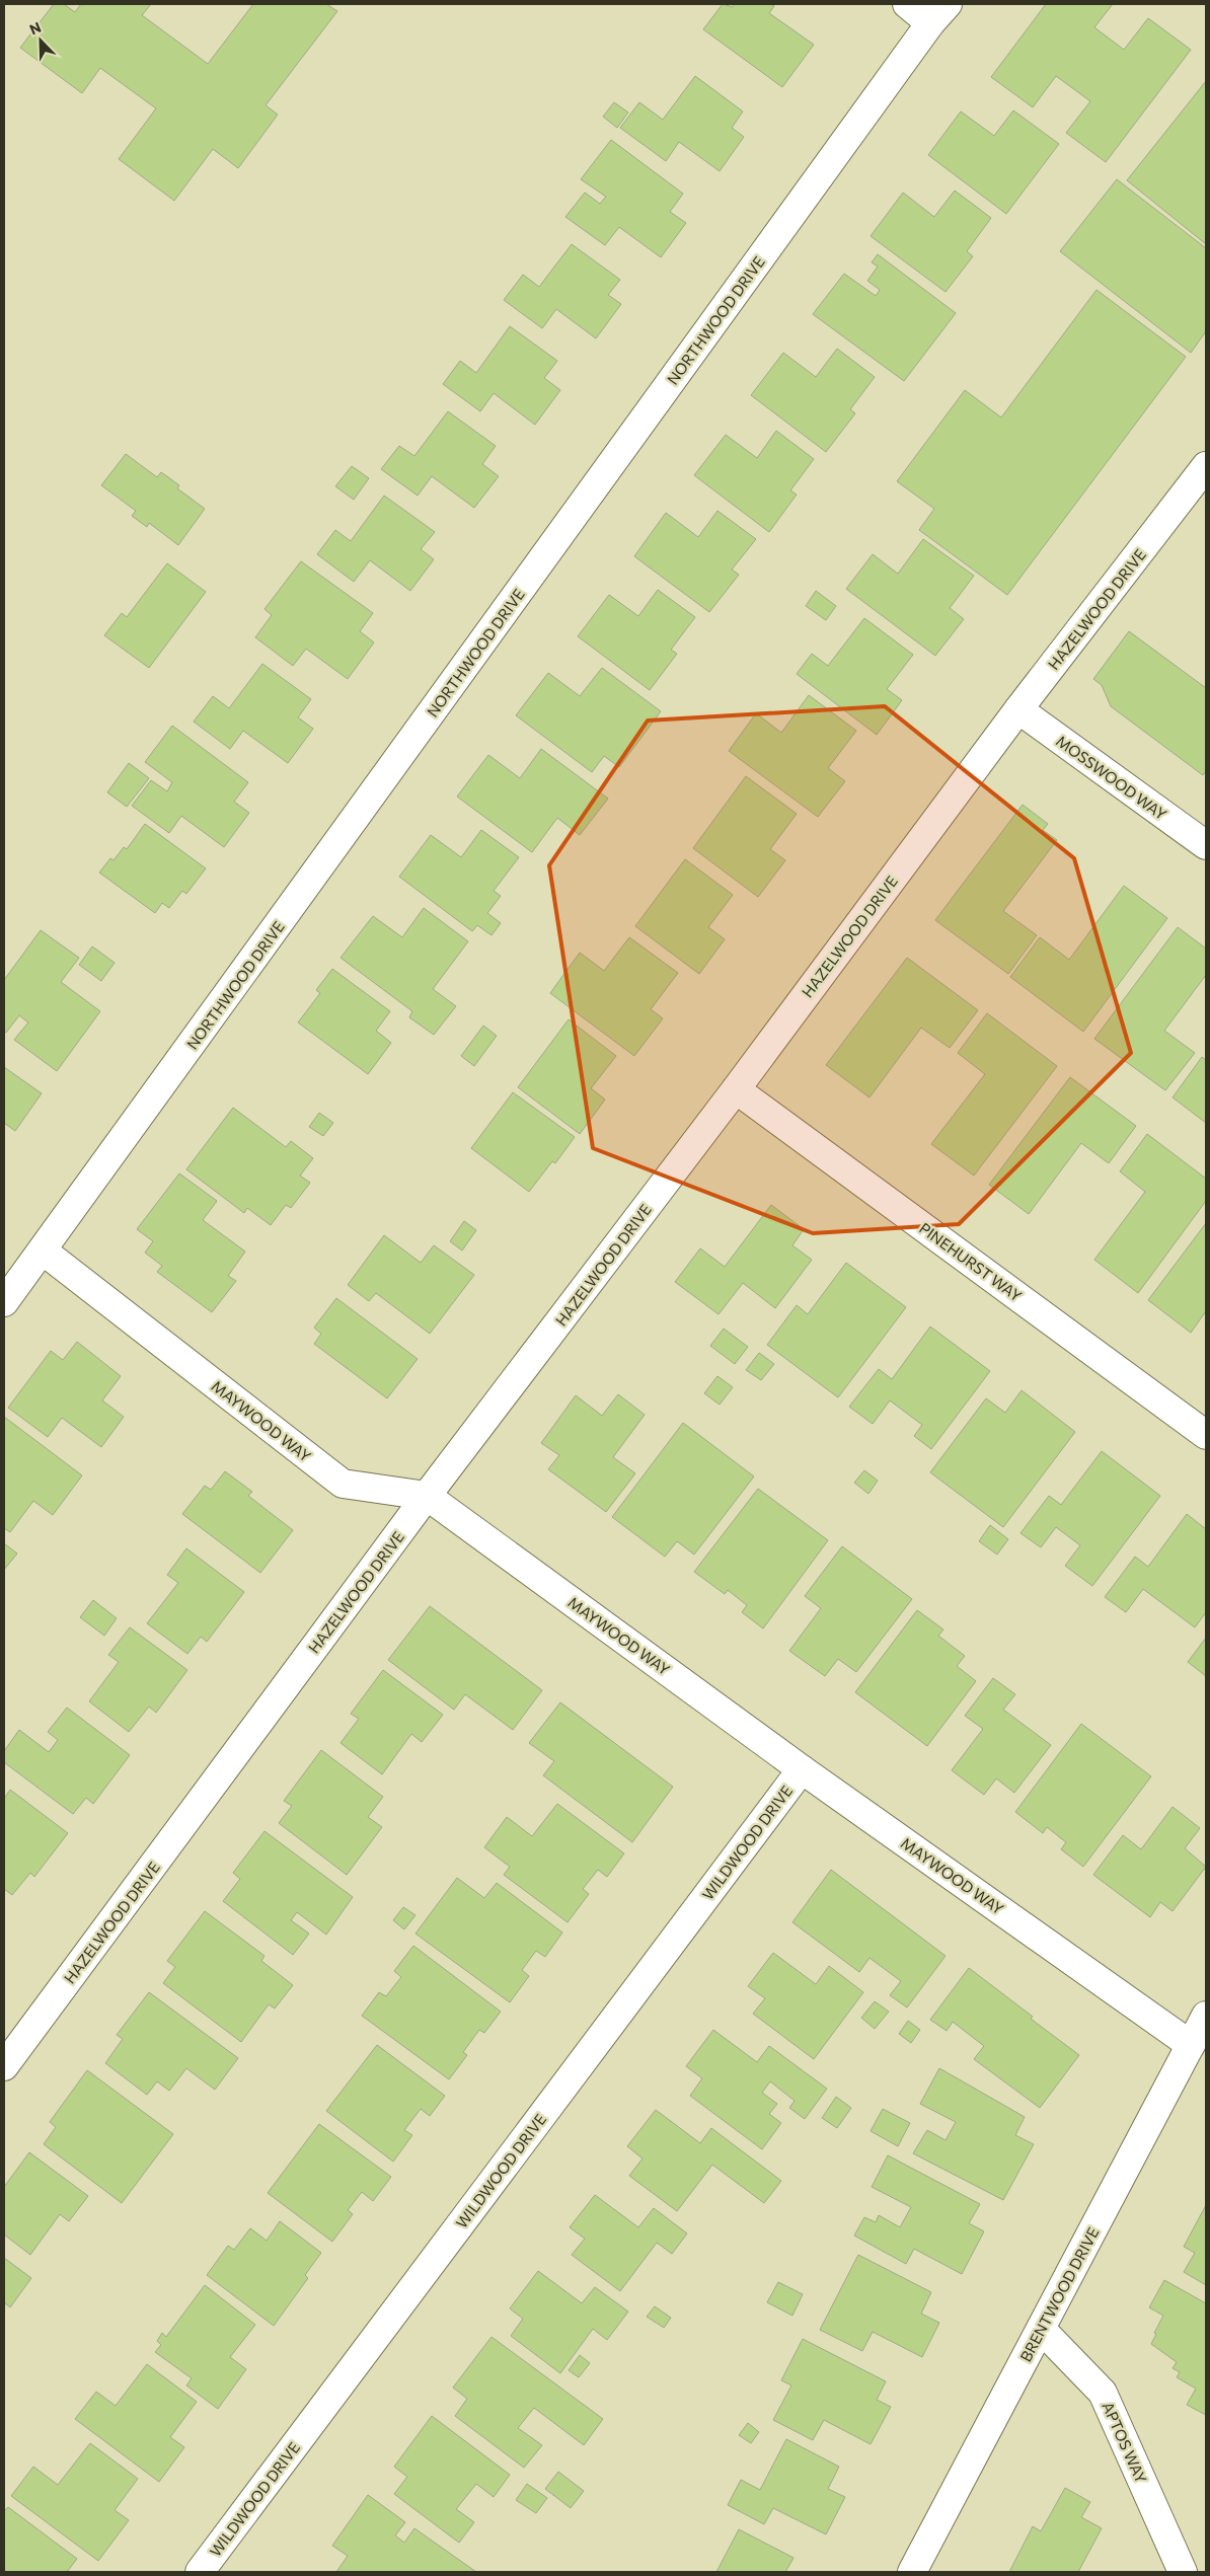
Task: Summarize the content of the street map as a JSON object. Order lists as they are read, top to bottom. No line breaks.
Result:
{"streets":{"street":["NORTHWOOD DRIVE","HAZELWOOD DRIVE","MOSSWOOD WAY","PINEHURST WAY","MAYWOOD WAY","WILDWOOD DRIVE","BRENTWOOD DRIVE","APTOS WAY"]},"crossings":[["NORTHWOOD DRIVE","MAYWOOD WAY"],["HAZELWOOD DRIVE","MOSSWOOD WAY"],["HAZELWOOD DRIVE","PINEHURST WAY"],["HAZELWOOD DRIVE","MAYWOOD WAY"],["MAYWOOD WAY","WILDWOOD DRIVE"],["MAYWOOD WAY","BRENTWOOD DRIVE"],["BRENTWOOD DRIVE","APTOS WAY"]],"north":"top left"}
